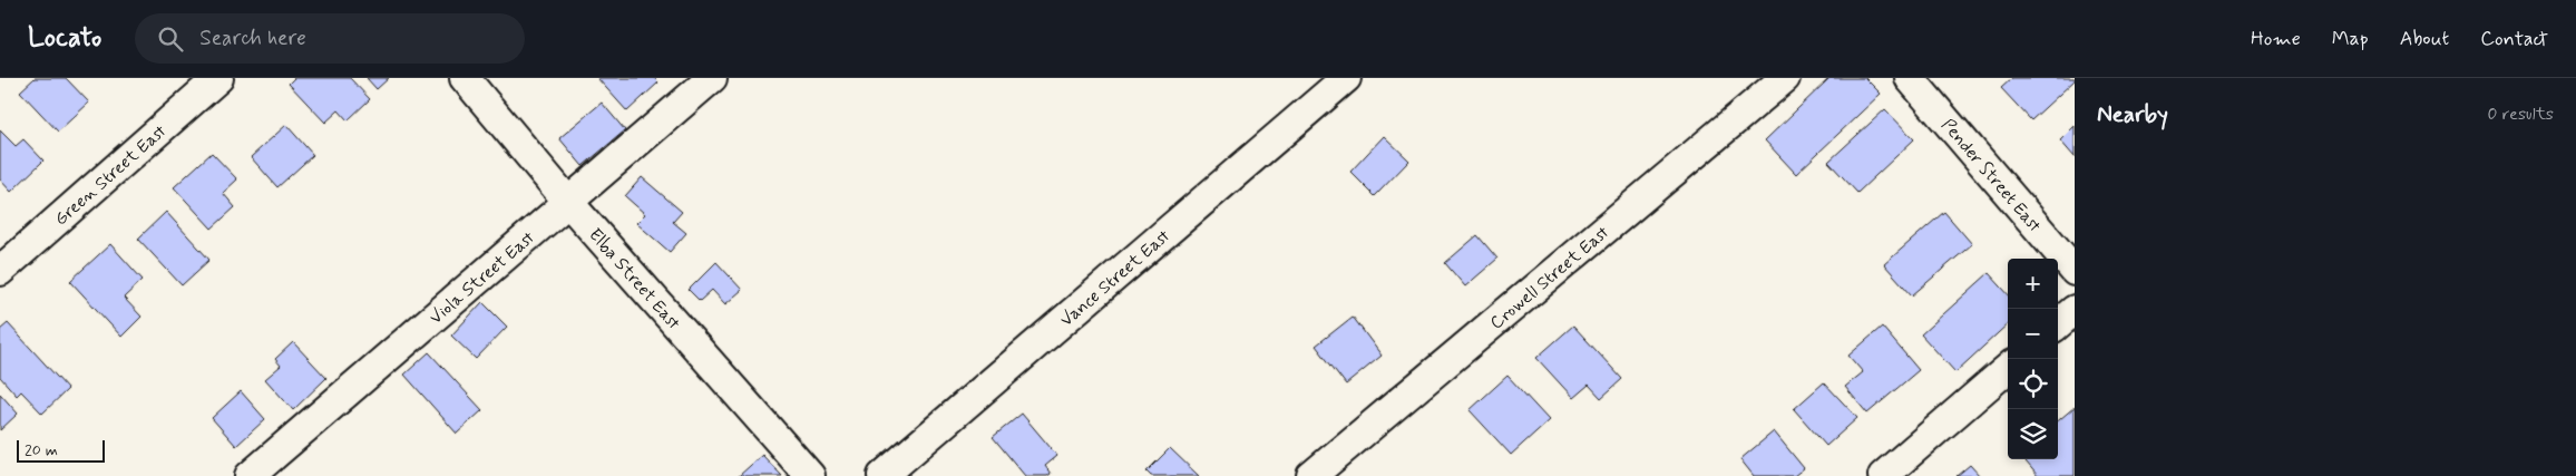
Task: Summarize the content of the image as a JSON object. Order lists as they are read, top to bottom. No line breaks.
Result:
{"streets":{"street":["Green Street East","Pender Street East","Vance Street East","Crowell Street East","Viola Street East","Elba Street East"]},"crossings":[["Viola Street East","Elba Street East"]],"scale_bar":"20 m","page":{"header":"Locato","search":"Search here","nav":["Home","Map","About","Contact"],"heading":["Nearby","0 results"],"map_buttons":["+","−"],"scale":"20 m"}}
